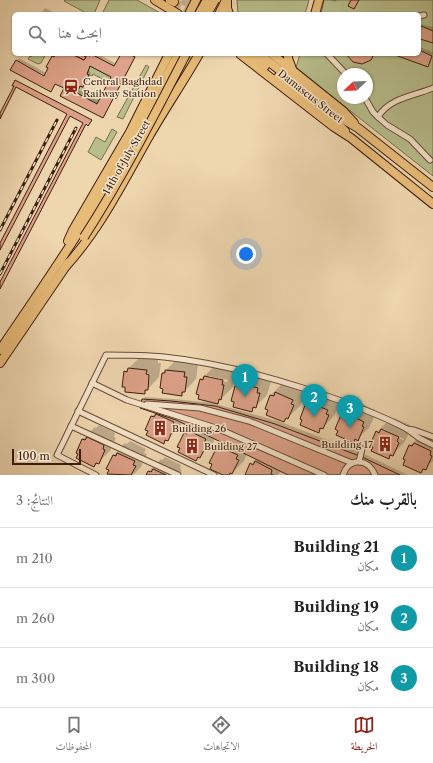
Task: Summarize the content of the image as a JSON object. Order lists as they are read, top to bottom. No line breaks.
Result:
{"streets":{"main road":["Damascus Street","14th of July Street"]},"places":{"station":["Central Baghdad Railway Station"],"building":["Building 26","Building 17","Building 27"]},"scale_bar":"100 m","north":"bottom left","page":{"search":"ابحث هنا","pins":["1","2","3"],"scale":"100 m","heading":["بالقرب منك","النتائج: 3"],"list":[{"mark":"1","name":"Building 21","note":"مكان","value":"210 m"},{"mark":"2","name":"Building 19","note":"مكان","value":"260 m"},{"mark":"3","name":"Building 18","note":"مكان","value":"300 m"}],"nav":["الخريطة","الاتجاهات","المحفوظات"]}}
